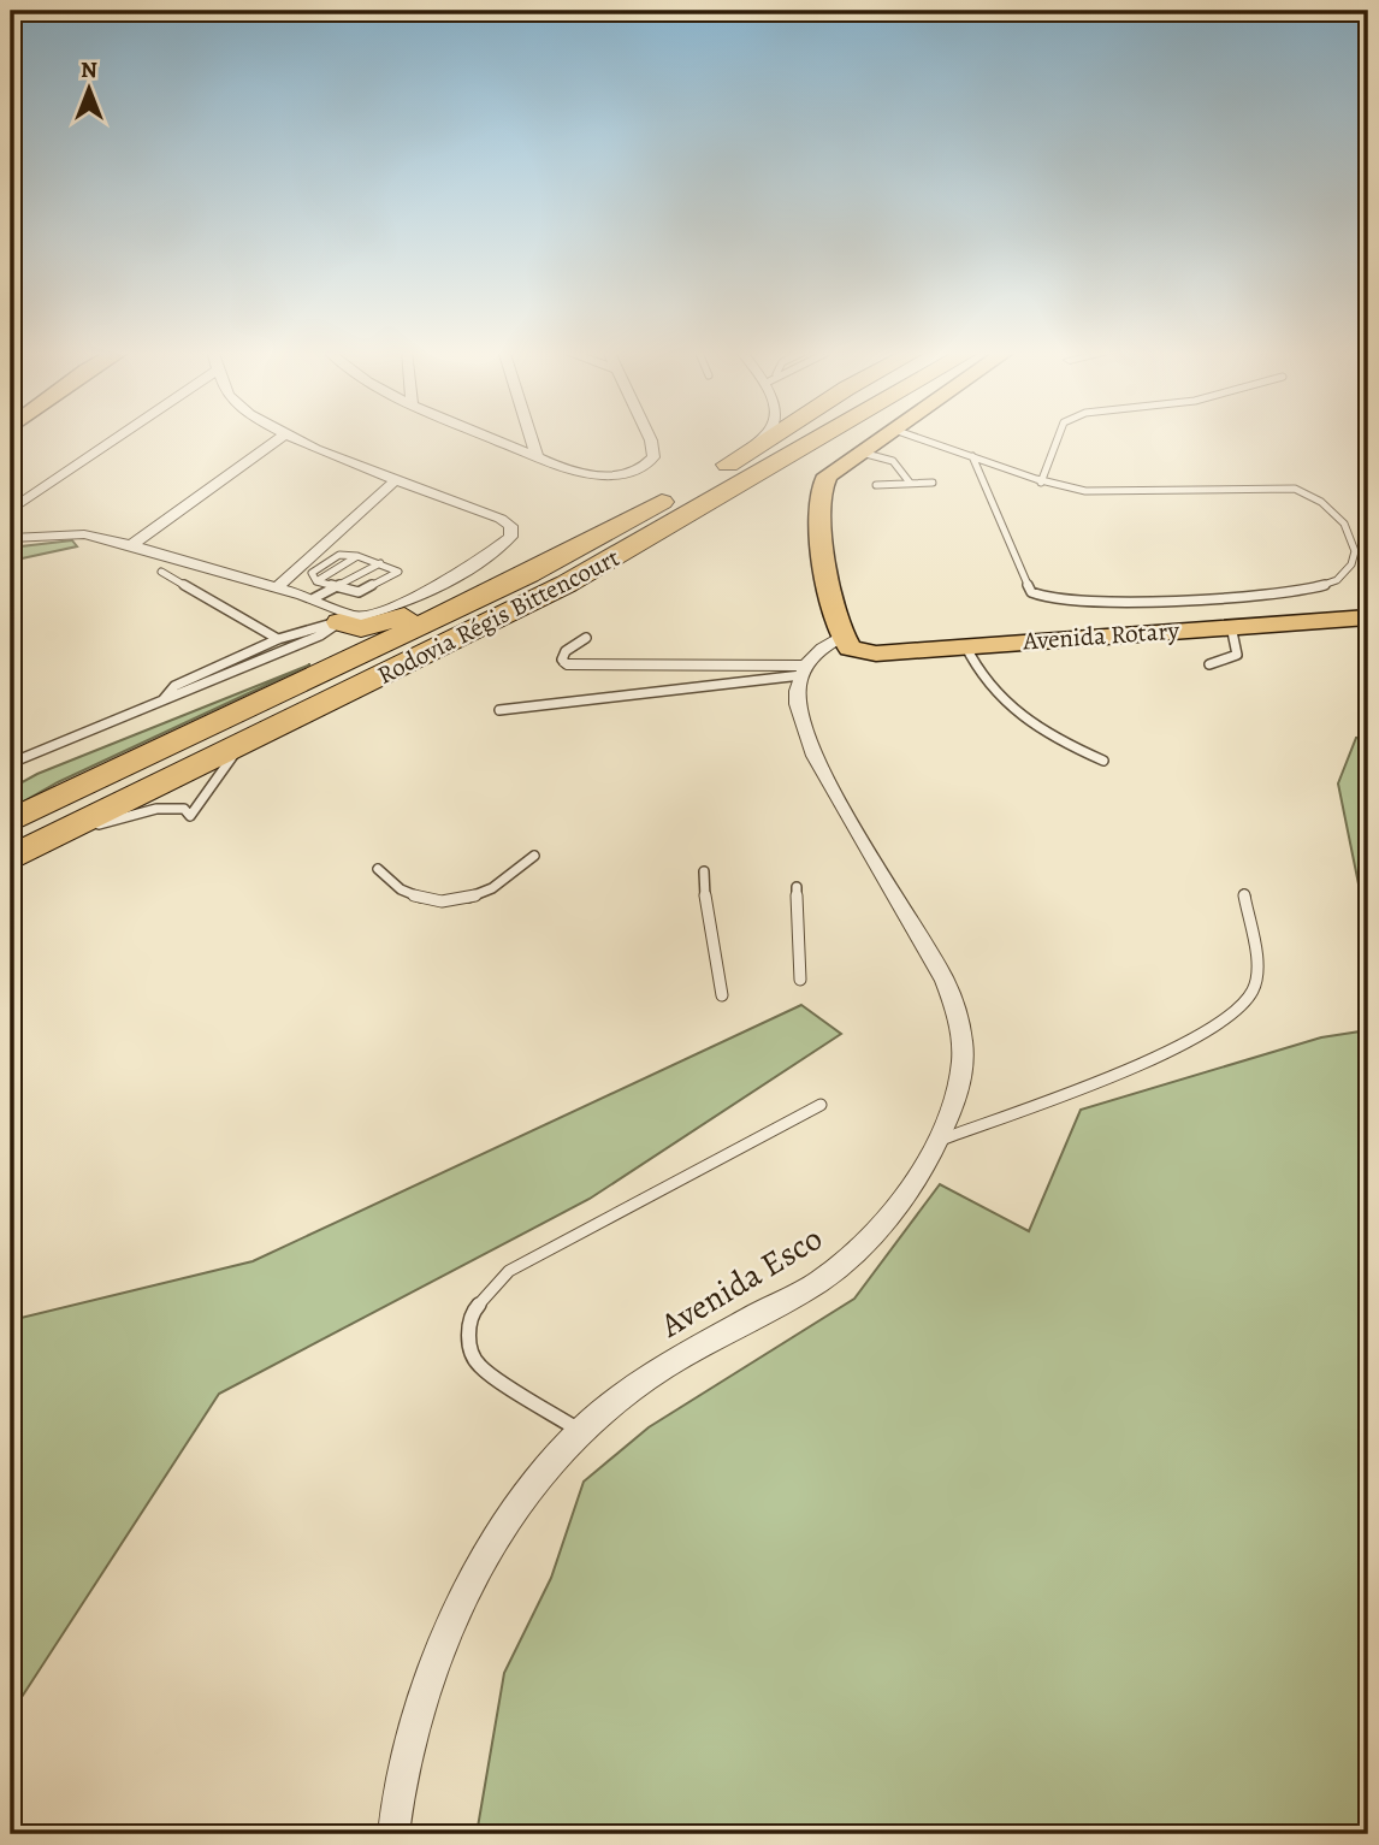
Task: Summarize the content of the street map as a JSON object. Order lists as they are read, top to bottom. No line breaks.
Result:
{"streets":{"highway":["Rodovia Régis Bittencourt"],"main road":["Avenida Rotary"],"street":["Avenida Esco"]},"north":"top"}
